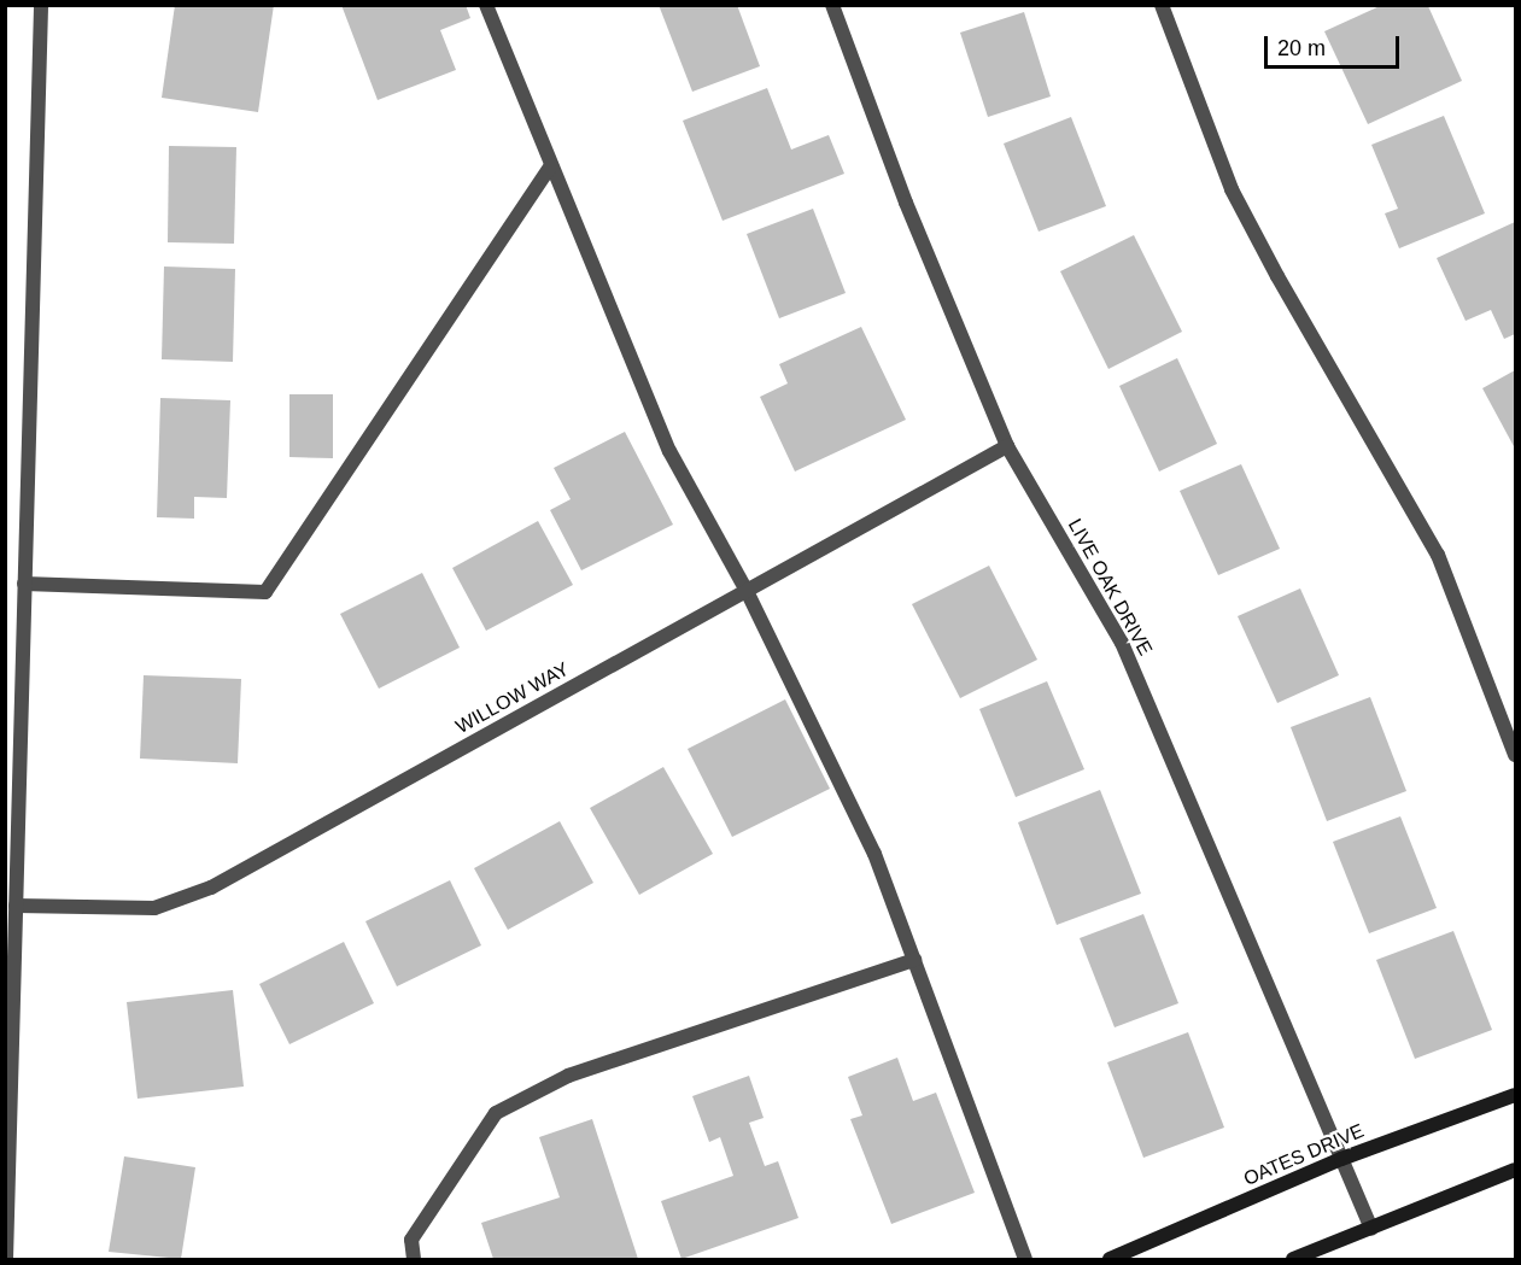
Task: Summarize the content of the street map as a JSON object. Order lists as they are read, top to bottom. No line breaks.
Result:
{"streets":{"main road":["OATES DRIVE"],"street":["LIVE OAK DRIVE","WILLOW WAY"]},"crossings":[["LIVE OAK DRIVE","WILLOW WAY"],["LIVE OAK DRIVE","OATES DRIVE"]],"scale_bar":"20 m"}
